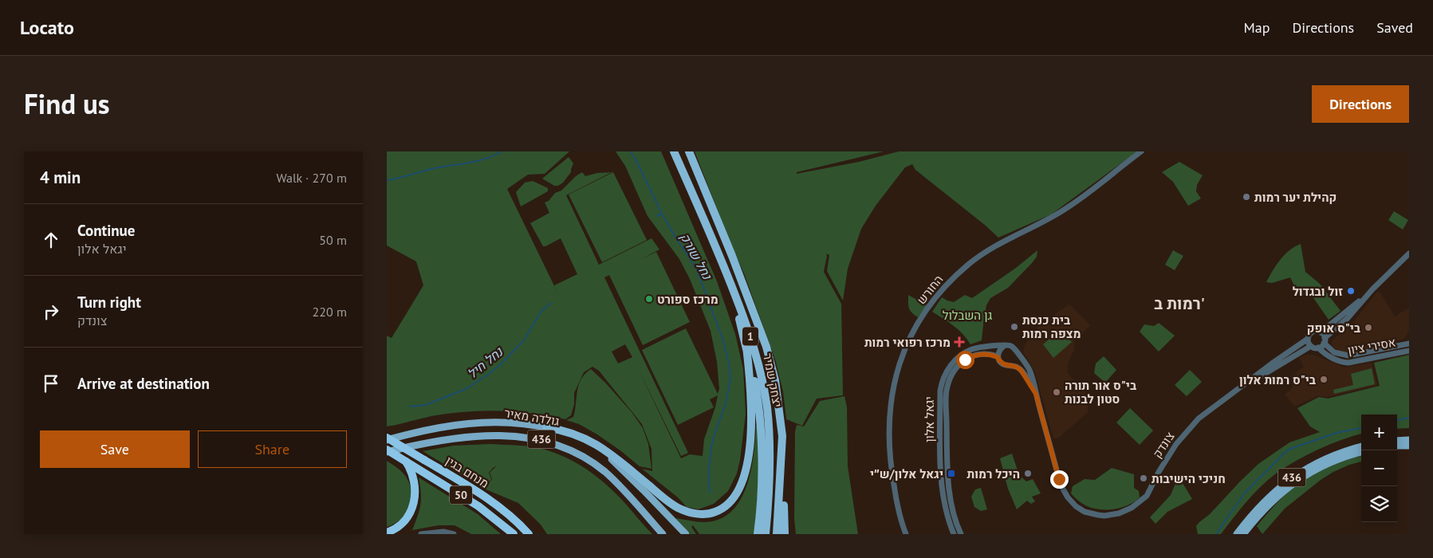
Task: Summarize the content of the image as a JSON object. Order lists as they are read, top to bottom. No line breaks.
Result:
{"streets":{"highway":["1","יצחק שמיר","מנחם בגין","50"],"main road":["גולדה מאיר","436"],"street":["החורש","אסירי ציון","יגאל אלון","צונדק"]},"crossings":[["אסירי ציון","צונדק"],["גולדה מאיר","מנחם בגין"],["יגאל אלון","צונדק"]],"districts":["רמות ב'"],"water":["נחל שורק","נחל חיל"],"parks":["גן השבלול"],"places":{"other":["קהילת יער רמות","זול ובגדול","מרכז ספורט","בית כנסת מצפה רמות","בי\"ס אופק","בי\"ס רמות אלון","בי\"ס אור תורה סטון לבנות","היכל רמות","חניכי הישיבות"],"health":["מרכז רפואי רמות"],"transit":["יגאל אלון/ש״י"]},"page":{"header":"Locato","nav":["Map","Directions","Saved"],"title":"Find us","buttons":["Directions",["Save","Share"]],"heading":["4 min","Walk · 270 m"],"list":[["Continue","יגאל אלון","50 m"],["Turn right","צונדק","220 m"],"Arrive at destination"],"map_buttons":["+","−"]}}
